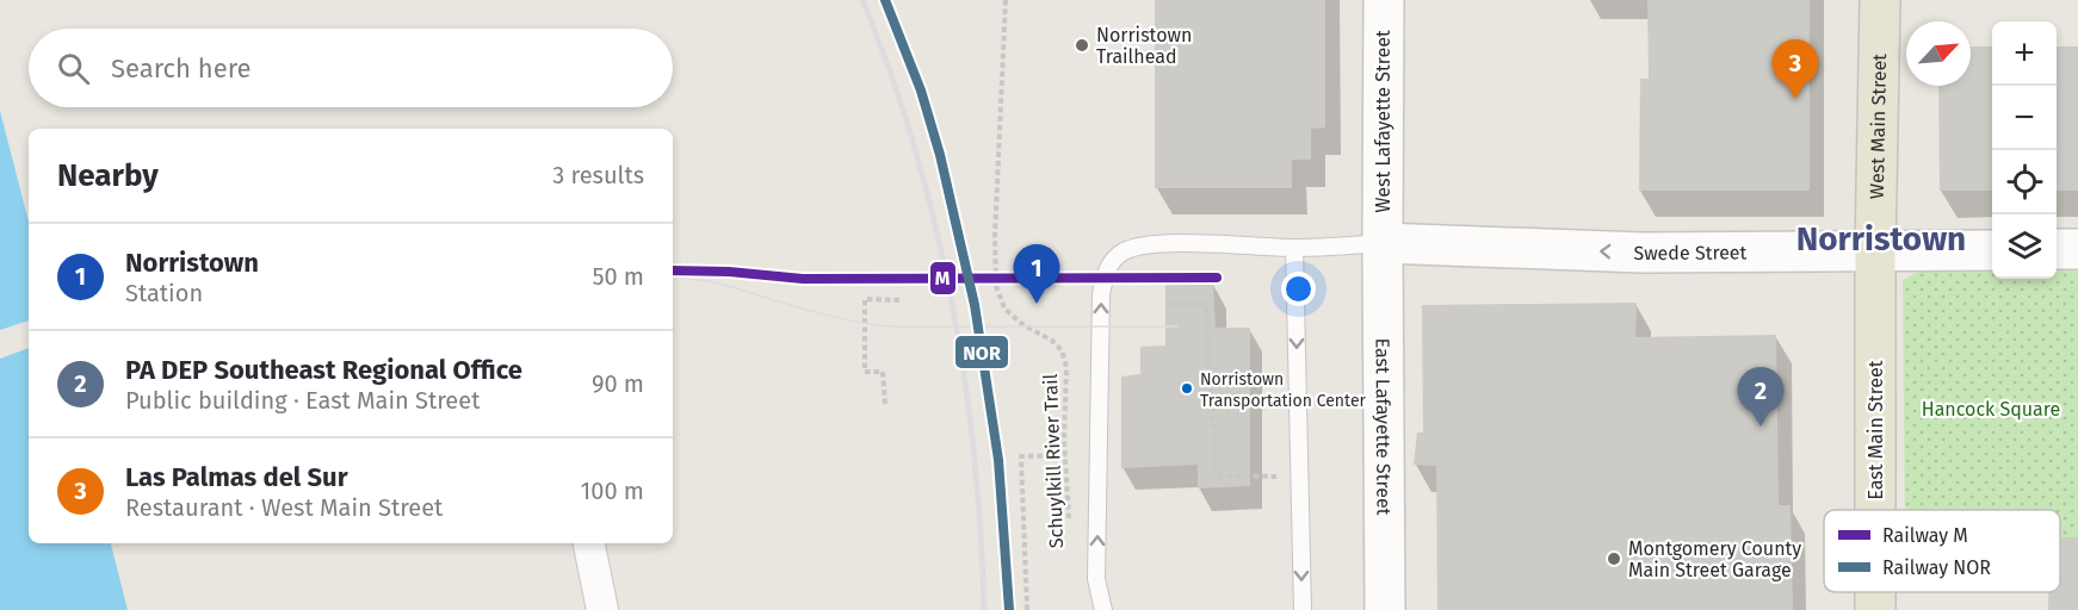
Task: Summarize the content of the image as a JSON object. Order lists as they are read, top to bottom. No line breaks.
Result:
{"streets":{"main road":["West Main Street","East Main Street"],"street":["West Lafayette Street","Swede Street","East Lafayette Street"],"path":["Schuylkill River Trail"]},"crossings":[["West Lafayette Street","Swede Street"],["West Lafayette Street","East Lafayette Street"],["West Main Street","Swede Street"],["West Main Street","East Main Street"],["Swede Street","East Lafayette Street"],["Swede Street","East Main Street"]],"one_way":["Swede Street"],"districts":["Norristown"],"parks":["Hancock Square"],"places":["Norristown Trailhead","Norristown Transportation Center","Montgomery County Main Street Garage"],"lines":["rail line NOR","rail line M"],"legend":["Railway M","Railway NOR"],"north":"top right","page":{"map_buttons":["+","−"],"search":"Search here","pins":["3","1","2"],"heading":["Nearby","3 results"],"list":[{"mark":"1","name":"Norristown","note":"Station","value":"50 m"},{"mark":"2","name":"PA DEP Southeast Regional Office","note":"Public building · East Main Street","value":"90 m"},{"mark":"3","name":"Las Palmas del Sur","note":"Restaurant · West Main Street","value":"100 m"}]}}
